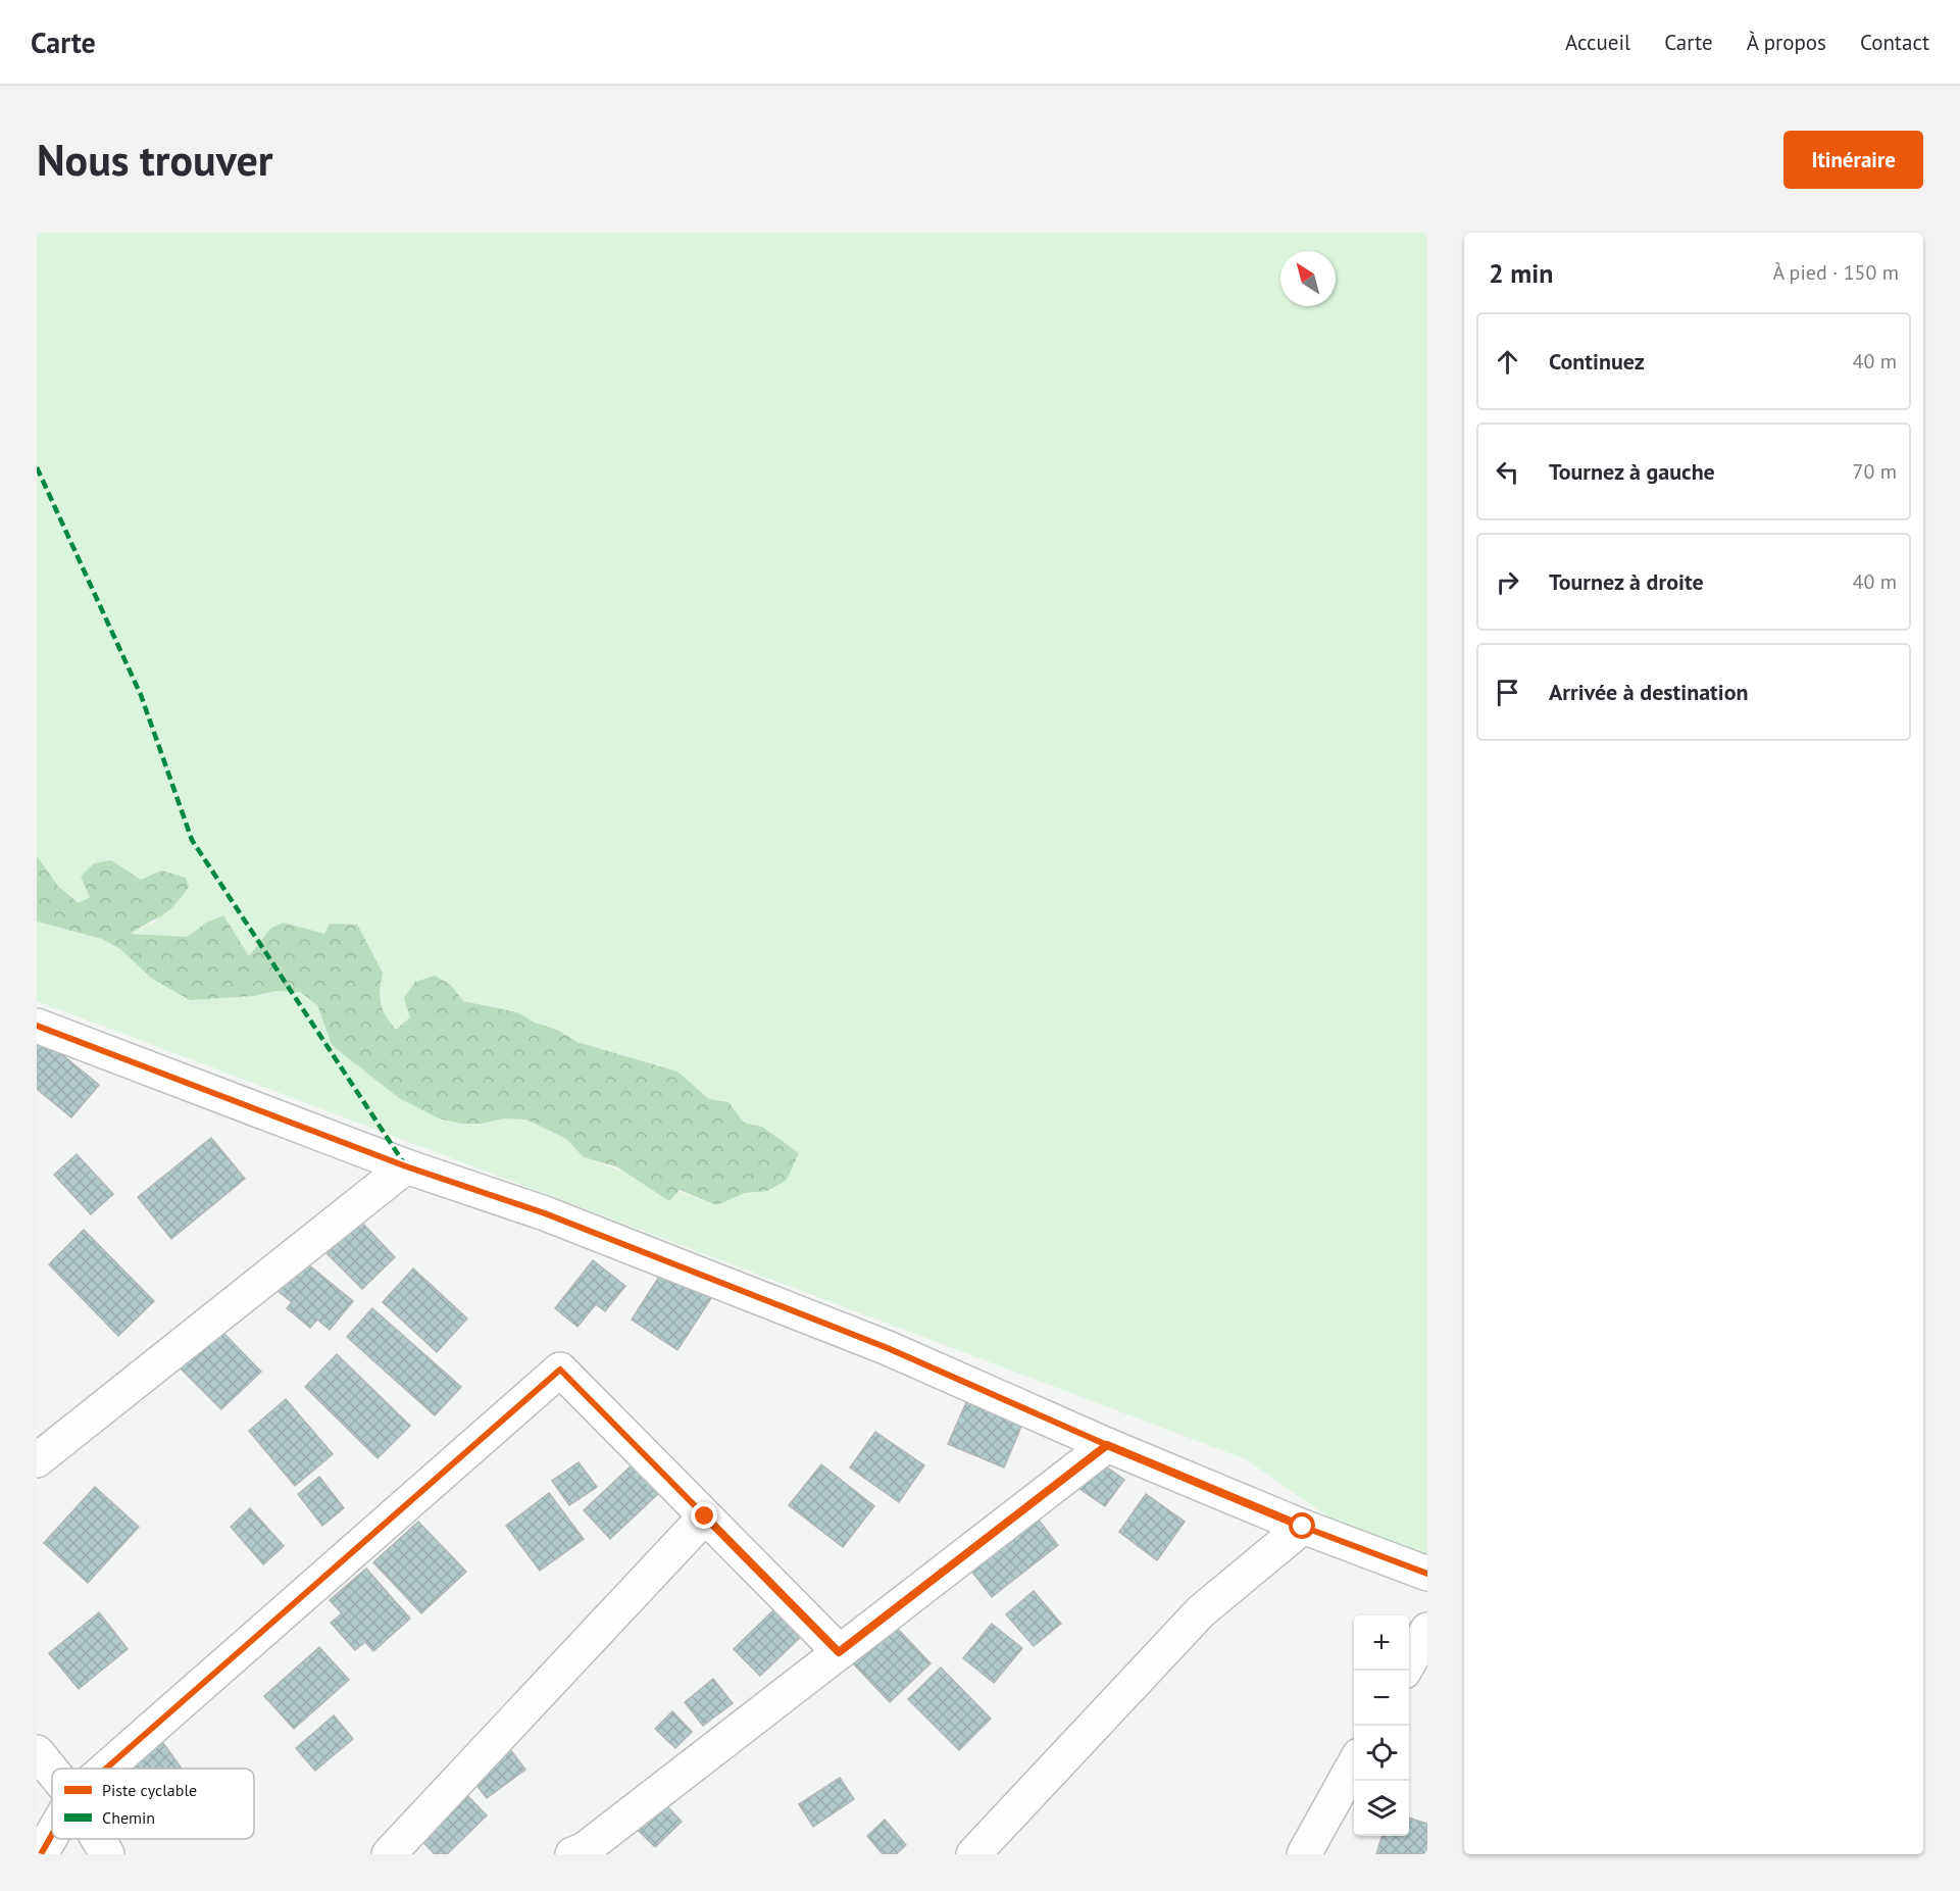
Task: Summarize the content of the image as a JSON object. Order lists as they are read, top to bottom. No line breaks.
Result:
{"legend":["Piste cyclable","Chemin"],"north":"top left","page":{"header":"Carte","nav":["Accueil","Carte","À propos","Contact"],"buttons":"Itinéraire","title":"Nous trouver","heading":["2 min","À pied · 150 m"],"list":[["Continuez","40 m"],["Tournez à gauche","70 m"],["Tournez à droite","40 m"],"Arrivée à destination"],"map_buttons":["+","−"]}}
